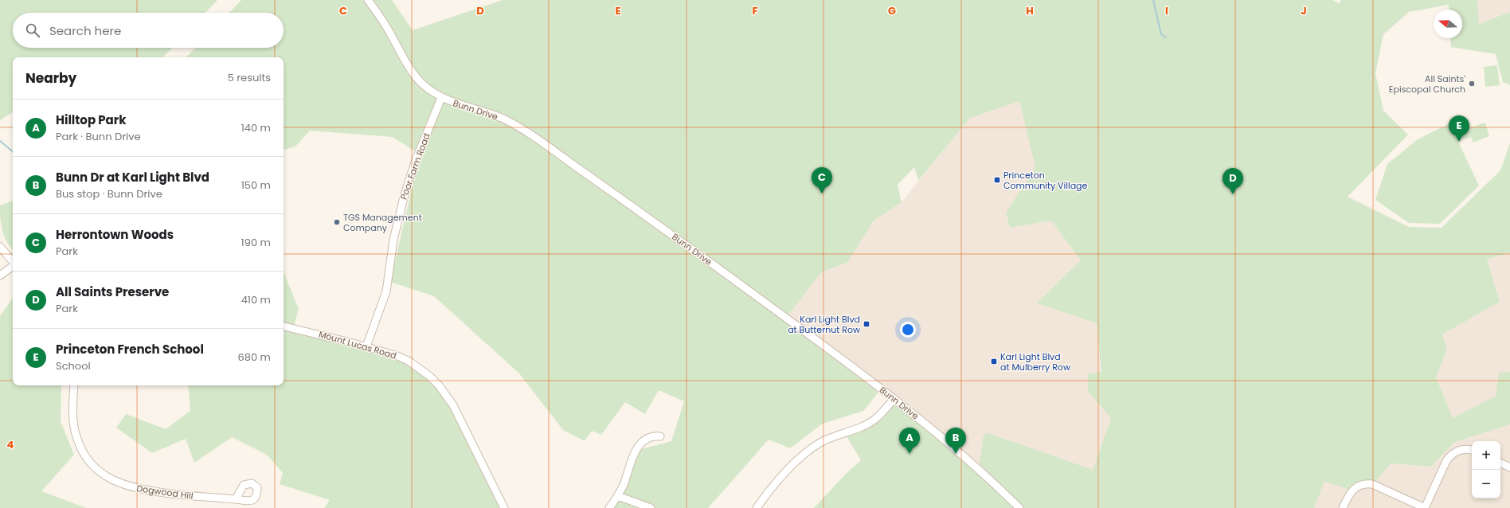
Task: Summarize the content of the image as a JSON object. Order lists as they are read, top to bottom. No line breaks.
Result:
{"streets":{"street":["Bunn Drive","Poor Farm Road","Mount Lucas Road","Dogwood Hill"]},"crossings":[["Bunn Drive","Poor Farm Road"],["Poor Farm Road","Mount Lucas Road"]],"places":{"other":["All Saints' Episcopal Church","TGS Management Company"],"transit":["Princeton Community Village","Karl Light Blvd at Butternut Row","Karl Light Blvd at Mulberry Row"]},"north":"left","page":{"search":"Search here","heading":["Nearby","5 results"],"list":[{"mark":"A","name":"Hilltop Park","note":"Park · Bunn Drive","value":"140 m"},{"mark":"B","name":"Bunn Dr at Karl Light Blvd","note":"Bus stop · Bunn Drive","value":"150 m"},{"mark":"C","name":"Herrontown Woods","note":"Park","value":"190 m"},{"mark":"D","name":"All Saints Preserve","note":"Park","value":"410 m"},{"mark":"E","name":"Princeton French School","note":"School","value":"680 m"}],"pins":["E","C","D","A","B"],"map_buttons":["+","−"]},"grid":{"columns":["C","D","E","F","G","H","I","J"],"rows":["4"]}}
